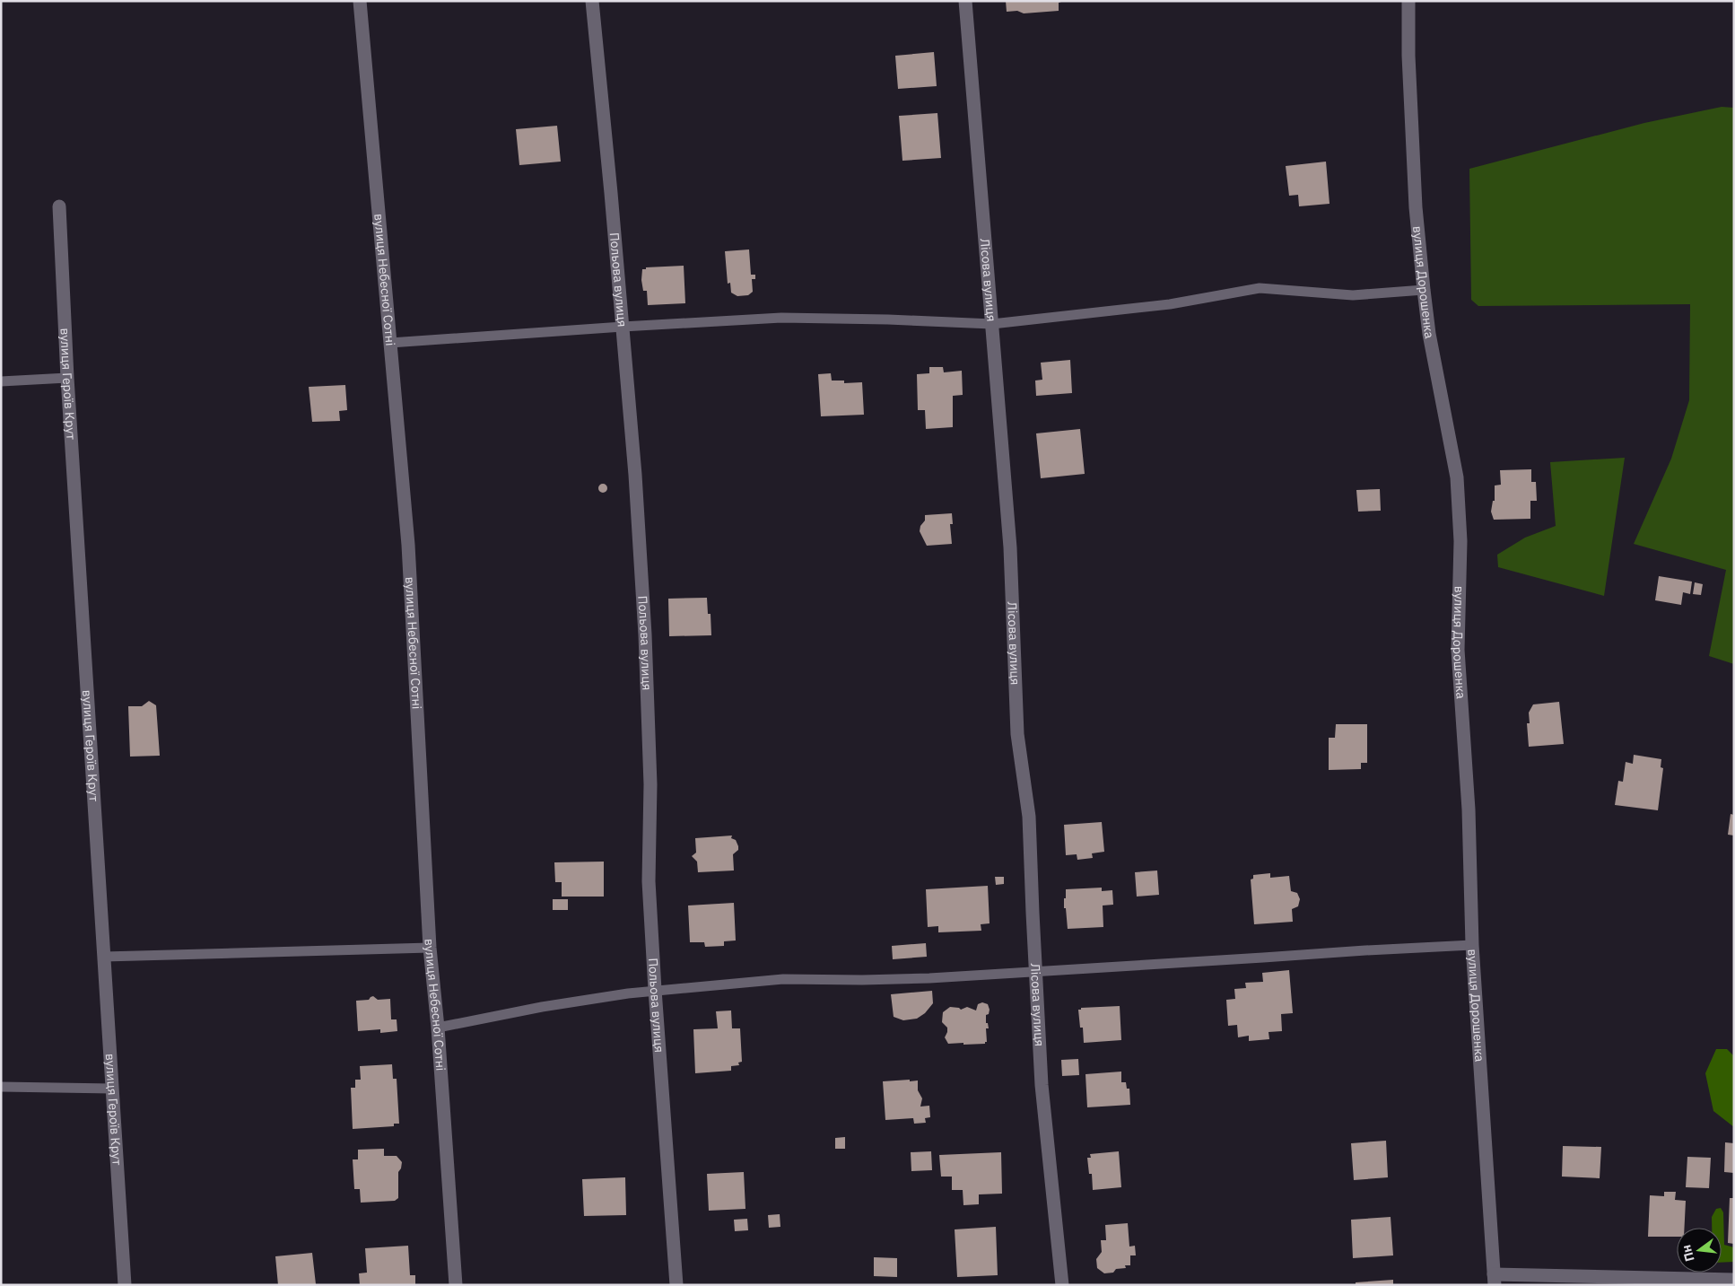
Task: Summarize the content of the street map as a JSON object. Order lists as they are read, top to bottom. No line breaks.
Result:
{"streets":{"street":["вулиця Небесної Сотні","Польова вулиця","Лісова вулиця","вулиця Дорошенка","вулиця Героїв Крут"]},"north":"left"}
